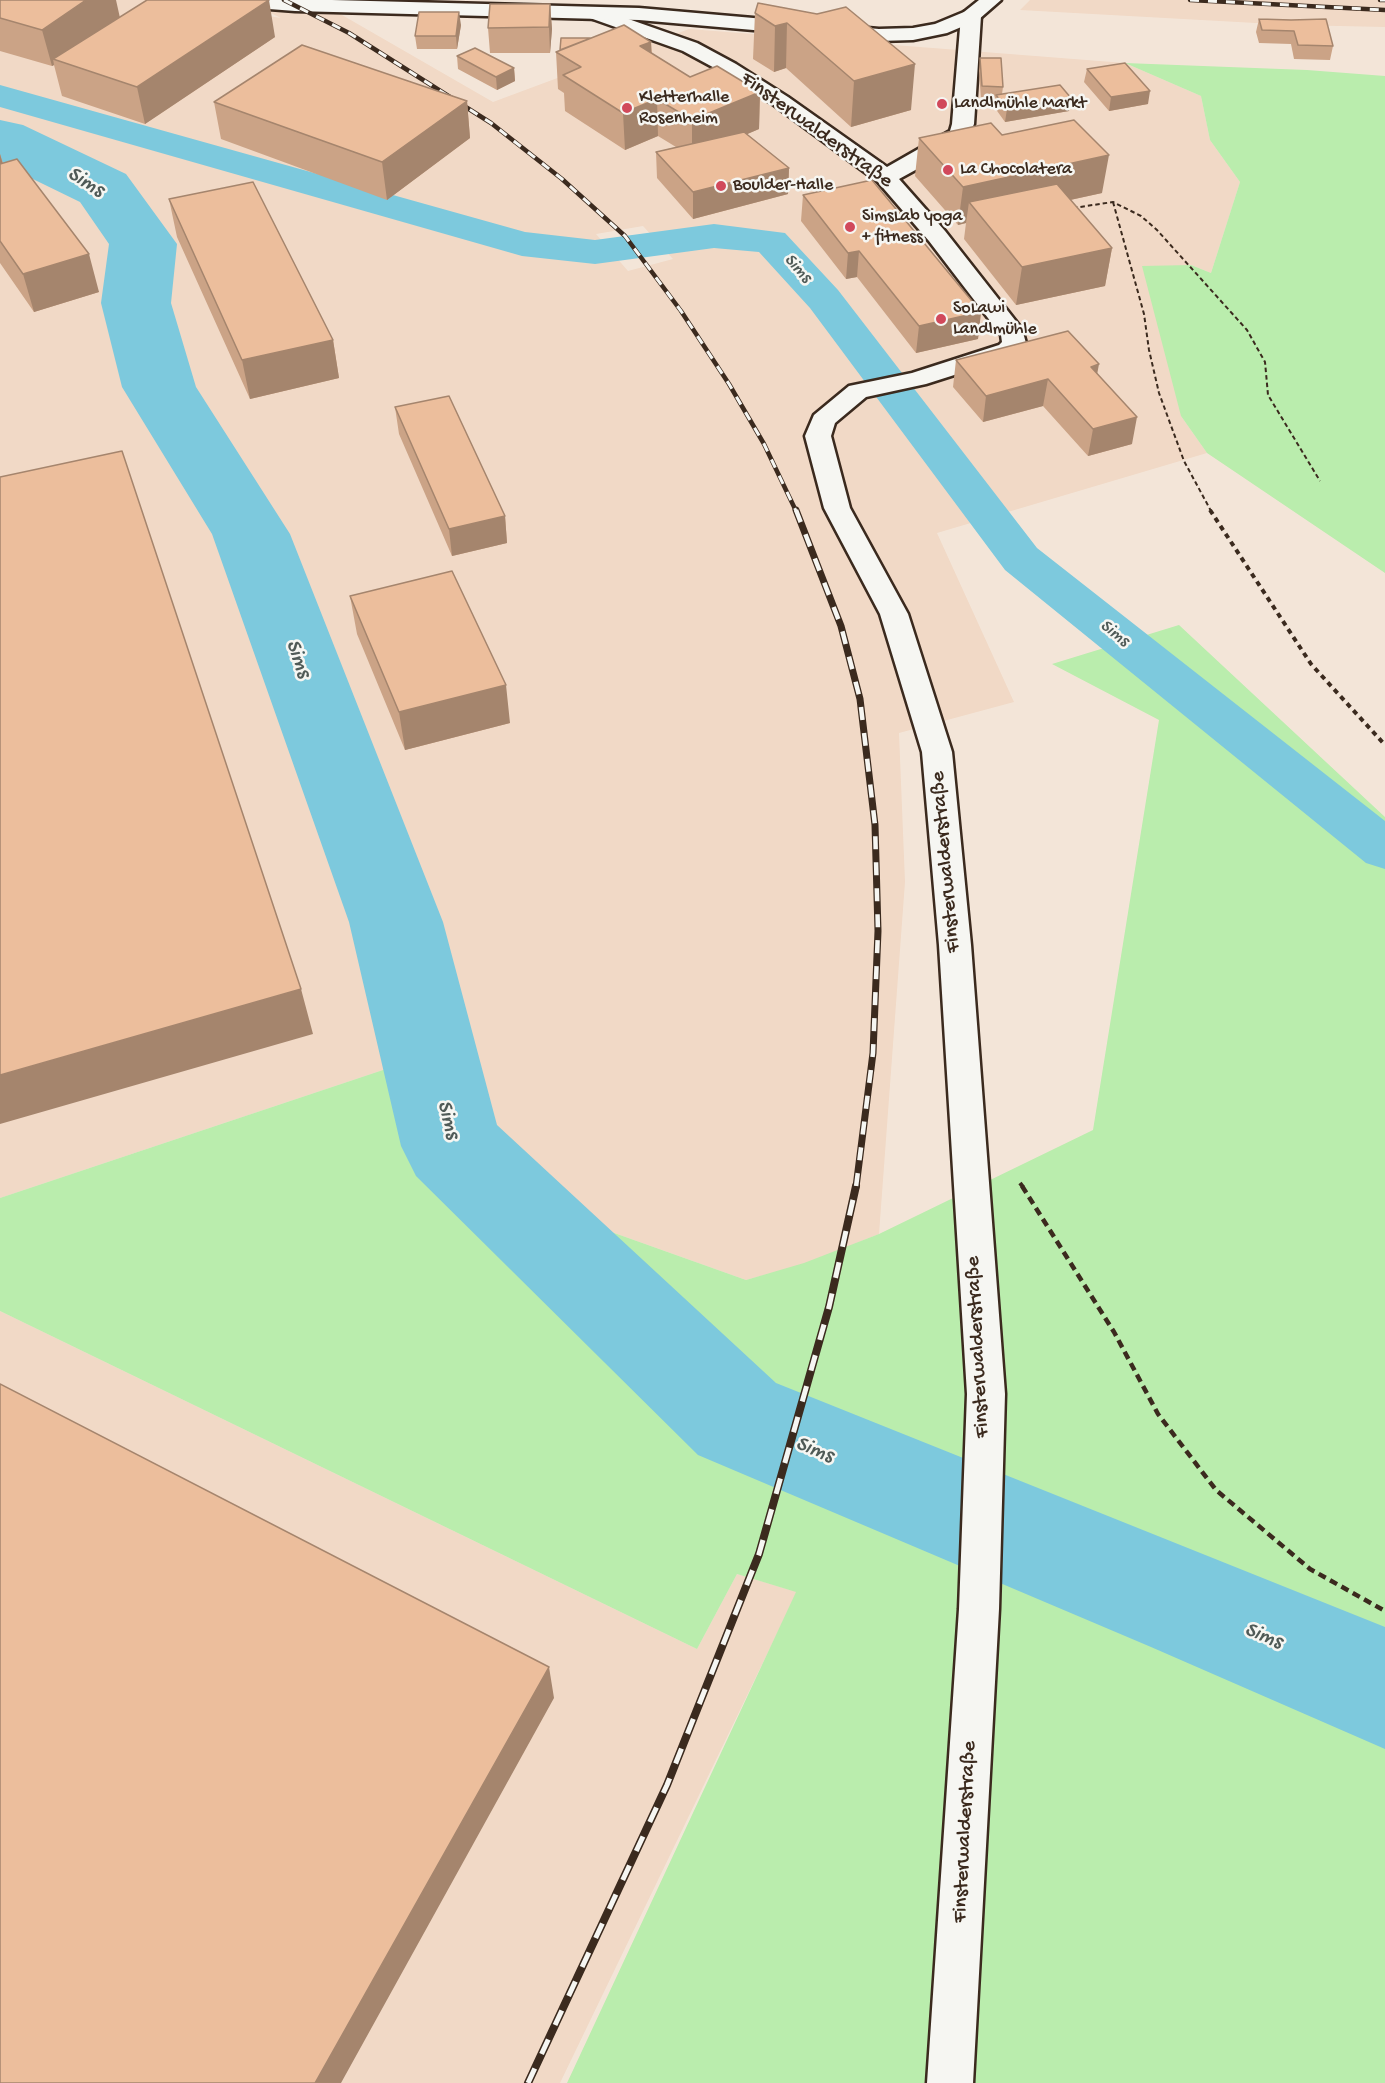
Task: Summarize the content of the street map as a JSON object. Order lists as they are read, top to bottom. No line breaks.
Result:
{"streets":{"street":["Finsterwalderstraße"]},"water":["Sims"],"places":["Landlmühle Markt","Kletterhalle Rosenheim","La Chocolatera","Boulder-Halle","SimsLab yoga + fitness","SoLawi Landlmühle"]}
